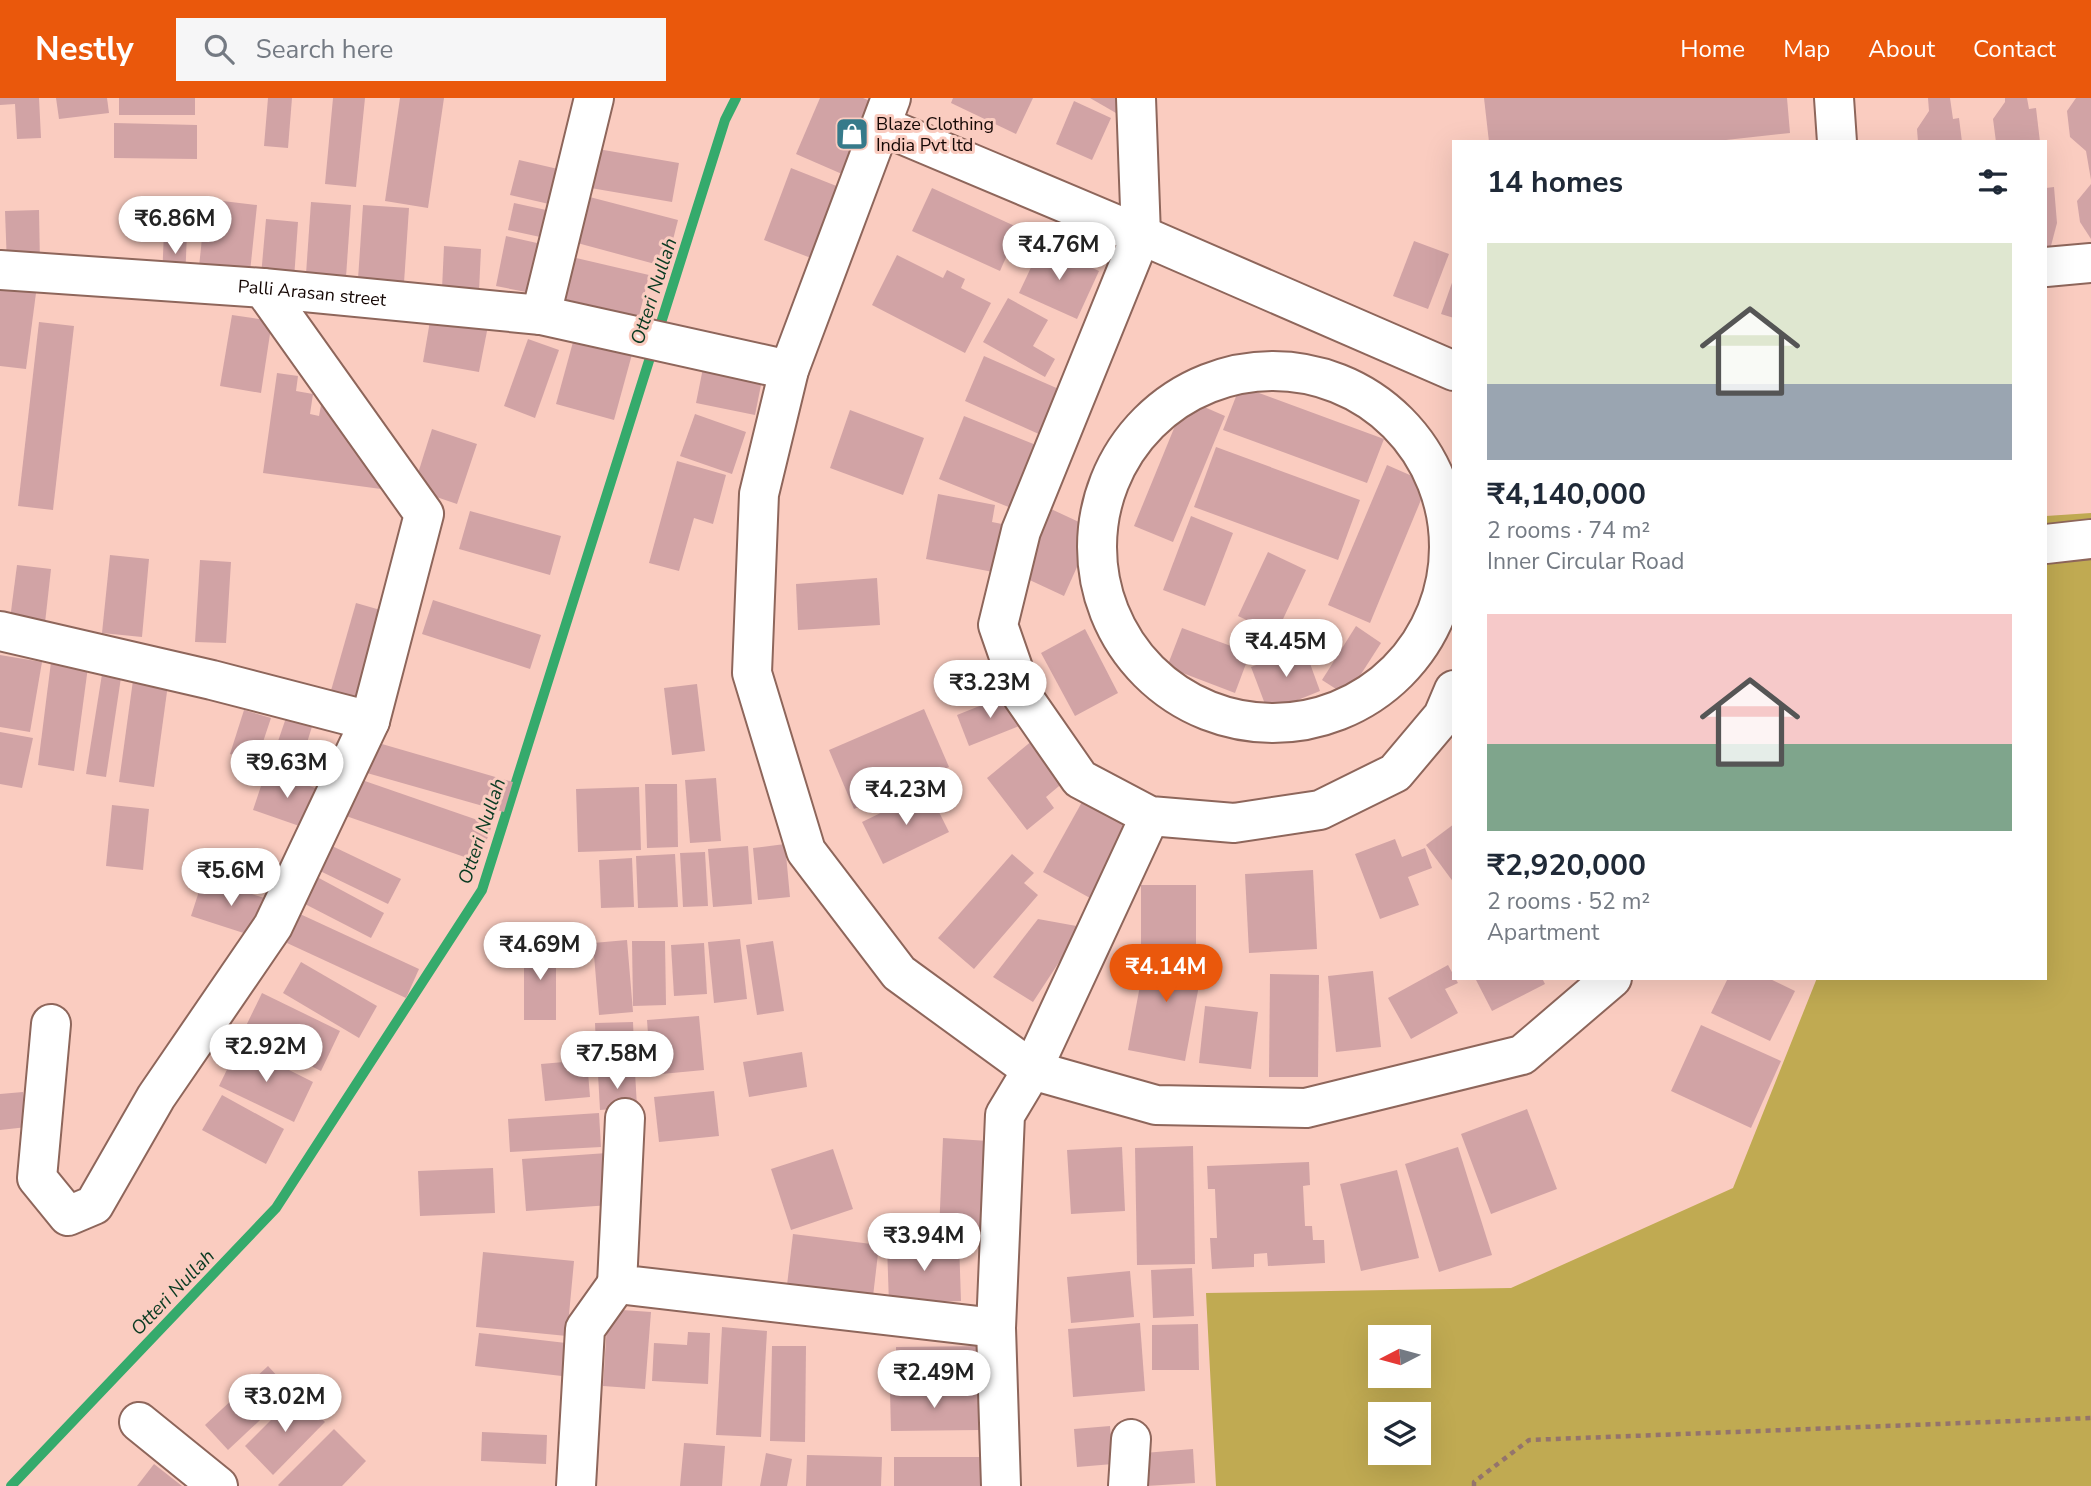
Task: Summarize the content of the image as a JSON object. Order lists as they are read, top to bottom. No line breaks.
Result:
{"streets":{"street":["Palli Arasan street"]},"water":["Otteri Nullah"],"places":{"shop":["Blaze Clothing India Pvt ltd"]},"north":"left","page":{"header":"Nestly","search":"Search here","nav":["Home","Map","About","Contact"],"heading":"14 homes","price":["₹6.86M","₹4.76M","₹4.45M","₹3.23M","₹9.63M","₹4.23M","₹5.6M","₹4.69M","₹4.14M","₹2.92M","₹7.58M","₹3.94M","₹2.49M","₹3.02M"],"list":[{"name":"₹4,140,000","note":"2 rooms · 74 m² · Inner Circular Road"},{"name":"₹2,920,000","note":"2 rooms · 52 m² · Apartment"}]}}
